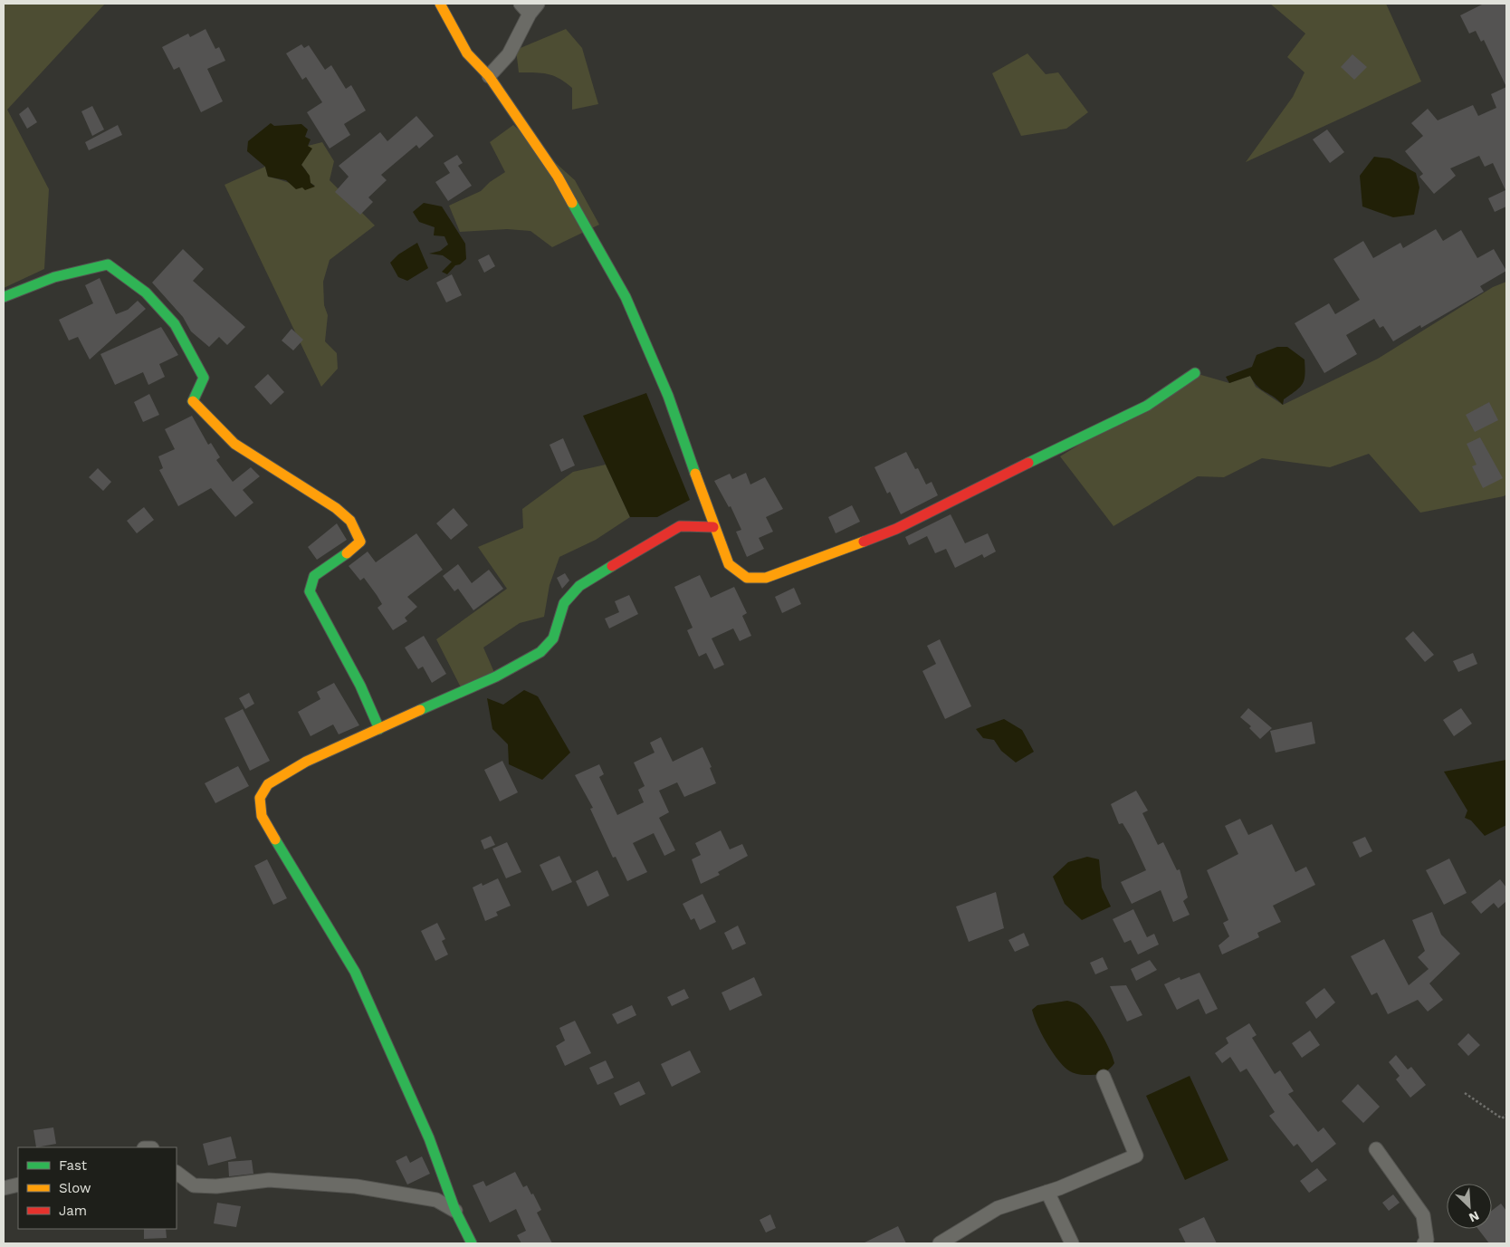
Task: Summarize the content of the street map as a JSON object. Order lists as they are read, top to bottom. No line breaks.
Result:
{"legend":["Fast","Slow","Jam"],"north":"bottom right"}
